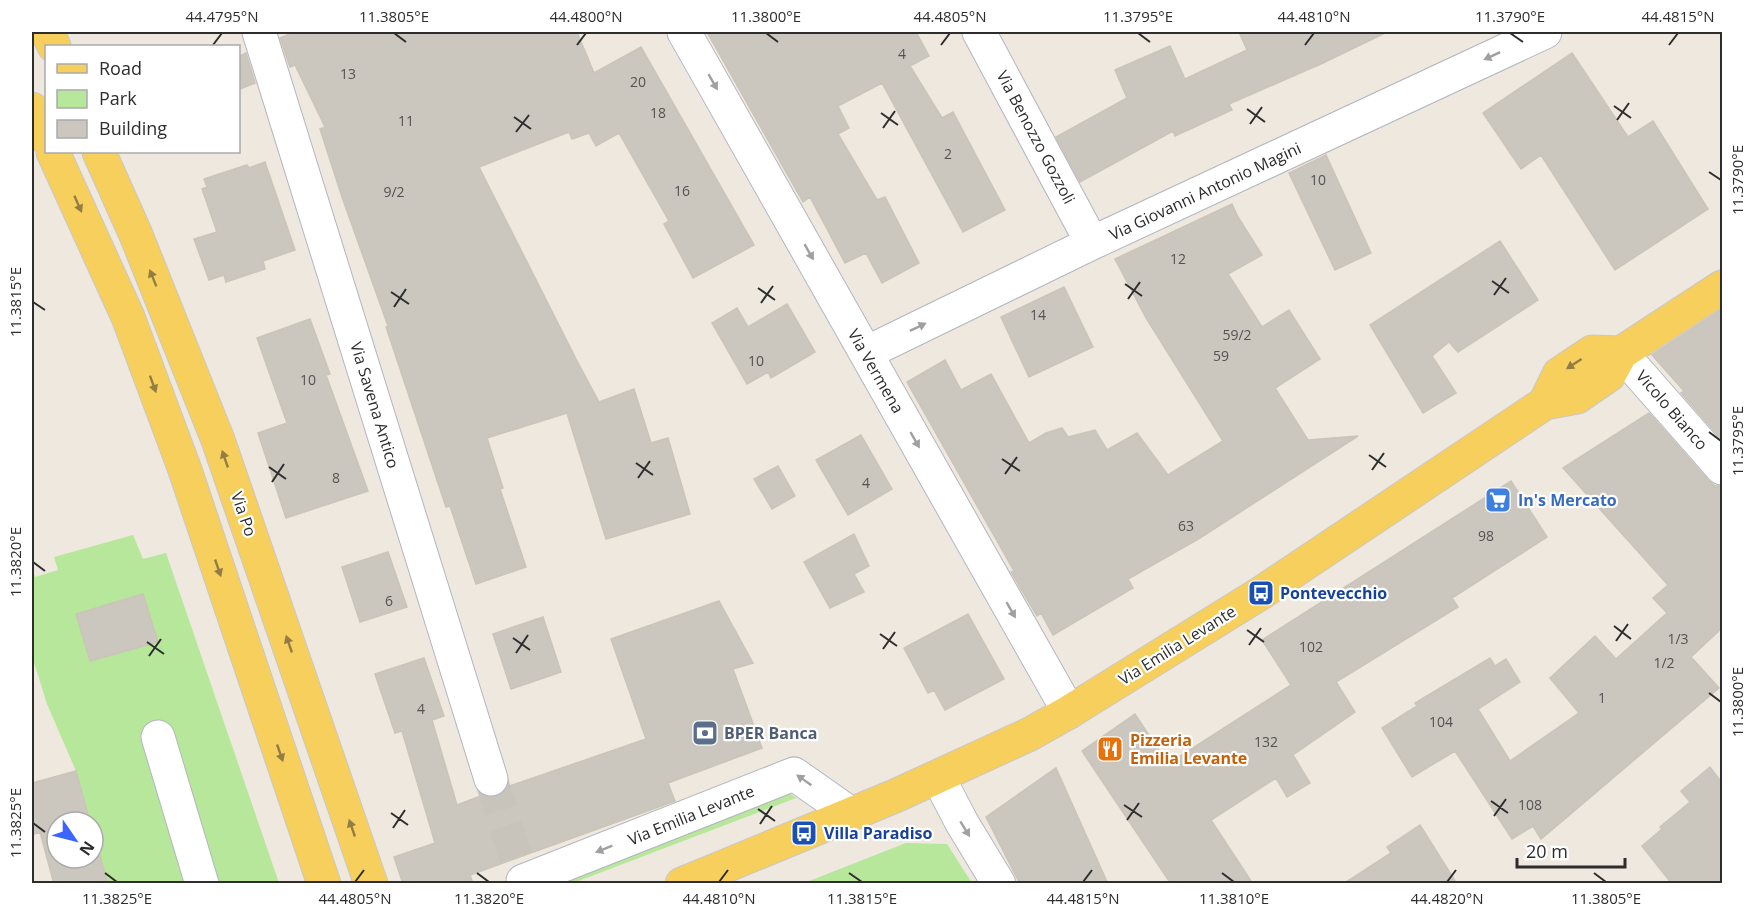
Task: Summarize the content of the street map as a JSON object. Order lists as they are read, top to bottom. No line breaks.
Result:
{"streets":{"main road":["Via Po","Via Emilia Levante"],"street":["Via Benozzo Gozzoli","Via Giovanni Antonio Magini","Via Vermena","Via Savena Antico","Vicolo Bianco"]},"crossings":[["Via Benozzo Gozzoli","Via Giovanni Antonio Magini"],["Via Giovanni Antonio Magini","Via Vermena"],["Via Vermena","Via Emilia Levante"],["Vicolo Bianco","Via Emilia Levante"]],"one_way":["Via Vermena"],"places":{"supermarket":["In's Mercato"],"bus stop":["Pontevecchio","Villa Paradiso"],"bank":["BPER Banca"],"restaurant":["Pizzeria Emilia Levante"]},"house_numbers":["4","13","20","18","11","2","10","16","9/2","12","14","59/2","59","10","10","8","4","63","98","6","1/3","102","1/2","1","4","104","132","108"],"legend":["Road","Park","Building"],"scale_bar":"20 m","north":"bottom right","coordinates":["44.4795°N","11.3805°E","44.4800°N","11.3800°E","44.4805°N","11.3795°E","44.4810°N","11.3790°E","44.4815°N","11.3815°E","11.3820°E","11.3825°E","11.3810°E","44.4820°N"]}
